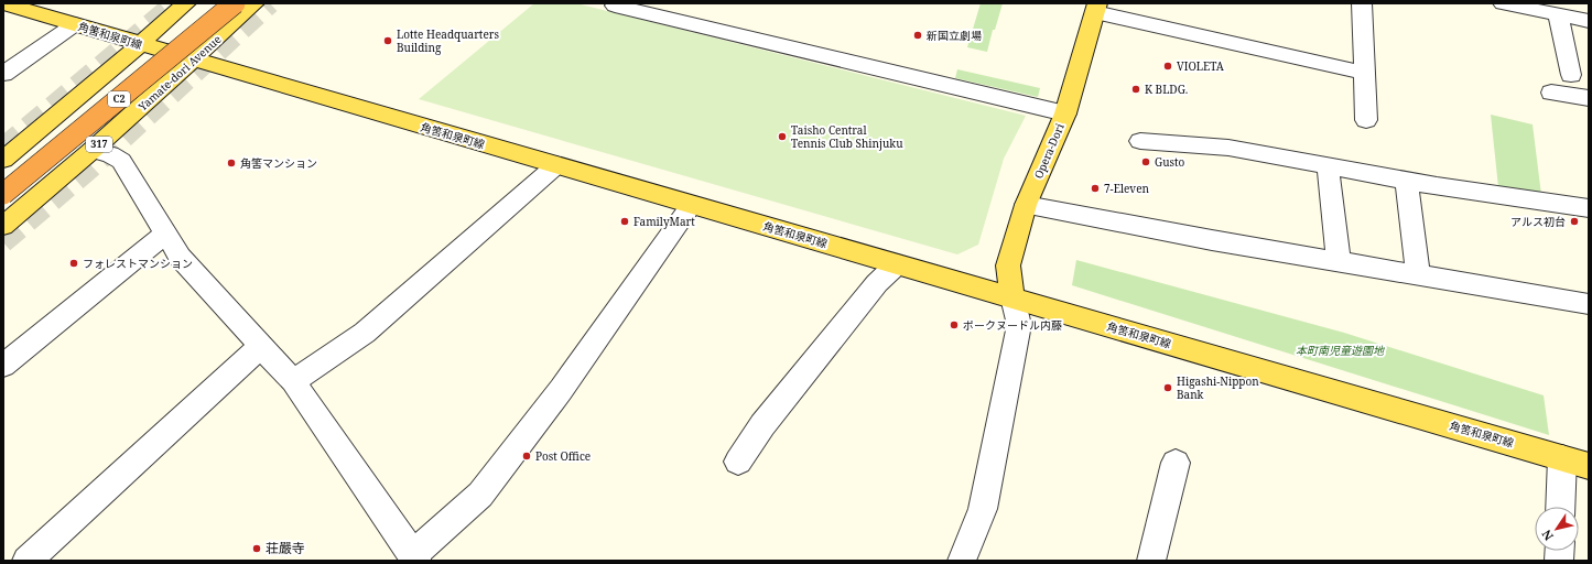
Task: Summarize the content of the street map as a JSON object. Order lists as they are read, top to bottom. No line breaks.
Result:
{"streets":{"highway":["C2"],"main road":["角筈和泉町線","Yamate-dori Avenue","317","Opera-Dori"]},"crossings":[["角筈和泉町線","Yamate-dori Avenue"],["角筈和泉町線","Opera-Dori"]],"parks":["本町南児童遊園地"],"places":["新国立劇場","Lotte Headquarters Building","VIOLETA","K BLDG.","Taisho Central Tennis Club Shinjuku","Gusto","角筈マンション","7-Eleven","FamilyMart","アルス初台","フォレストマンション","ポークヌードル内藤","Higashi-Nippon Bank","Post Office","荘嚴寺"],"north":"bottom left"}
